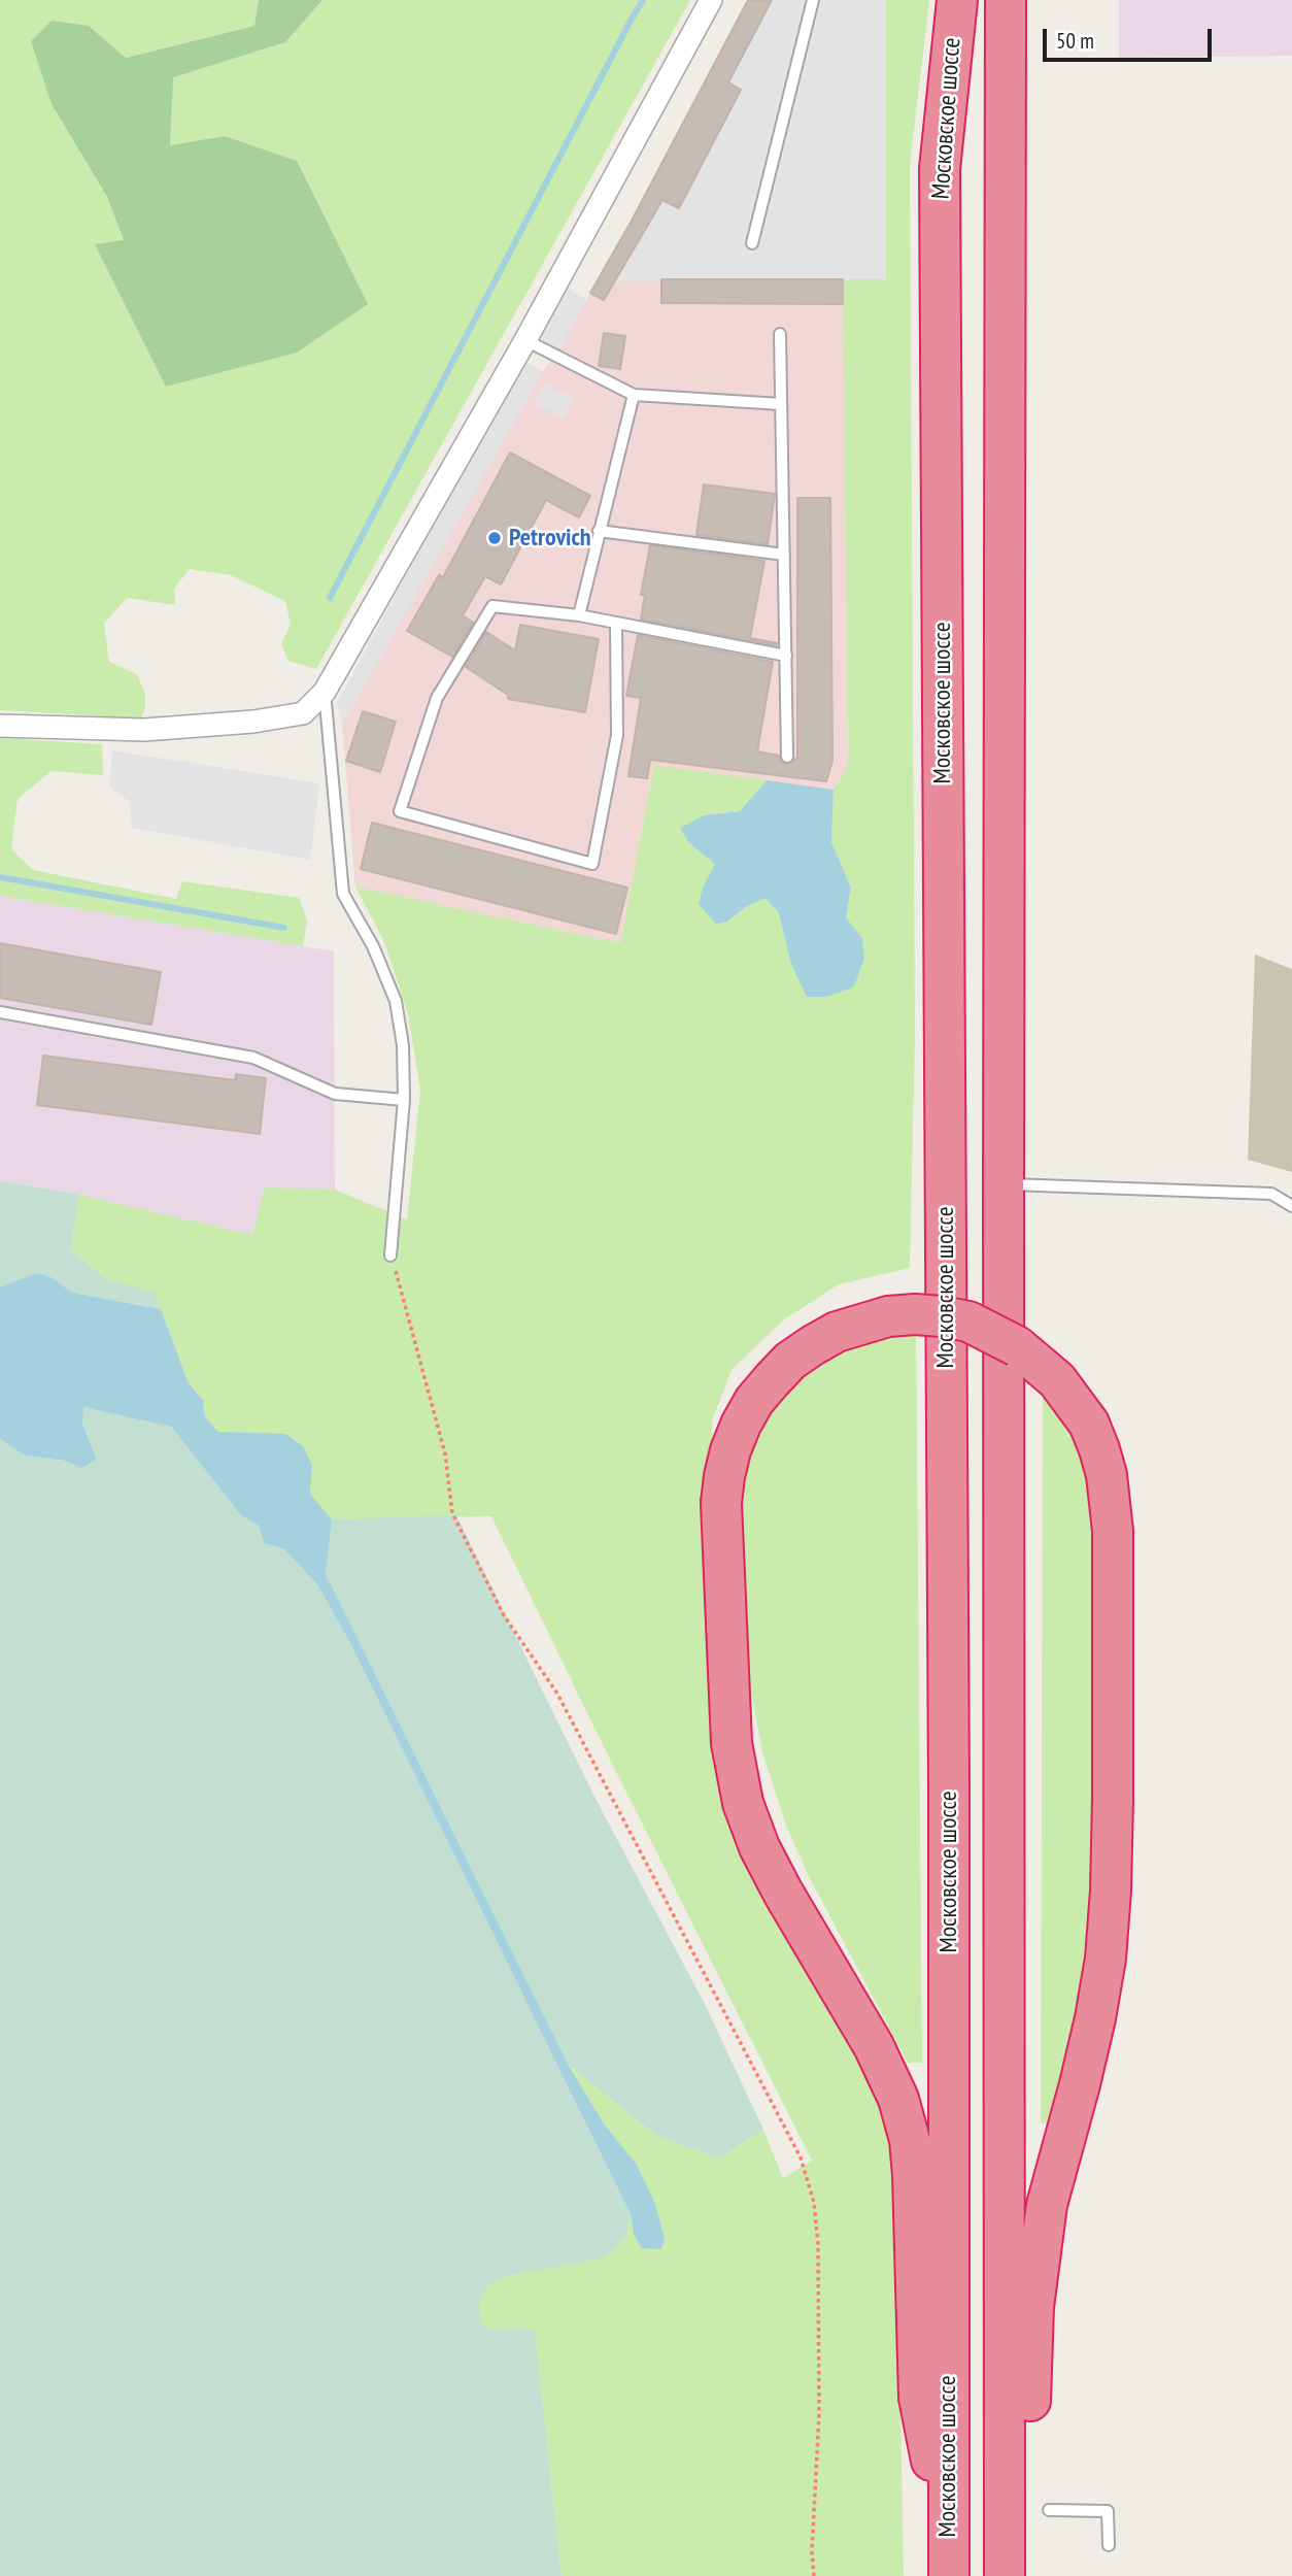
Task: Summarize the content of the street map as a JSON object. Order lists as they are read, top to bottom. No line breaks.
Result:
{"streets":{"highway":["Московское шоссе"]},"places":["Petrovich"],"scale_bar":"50 m"}
